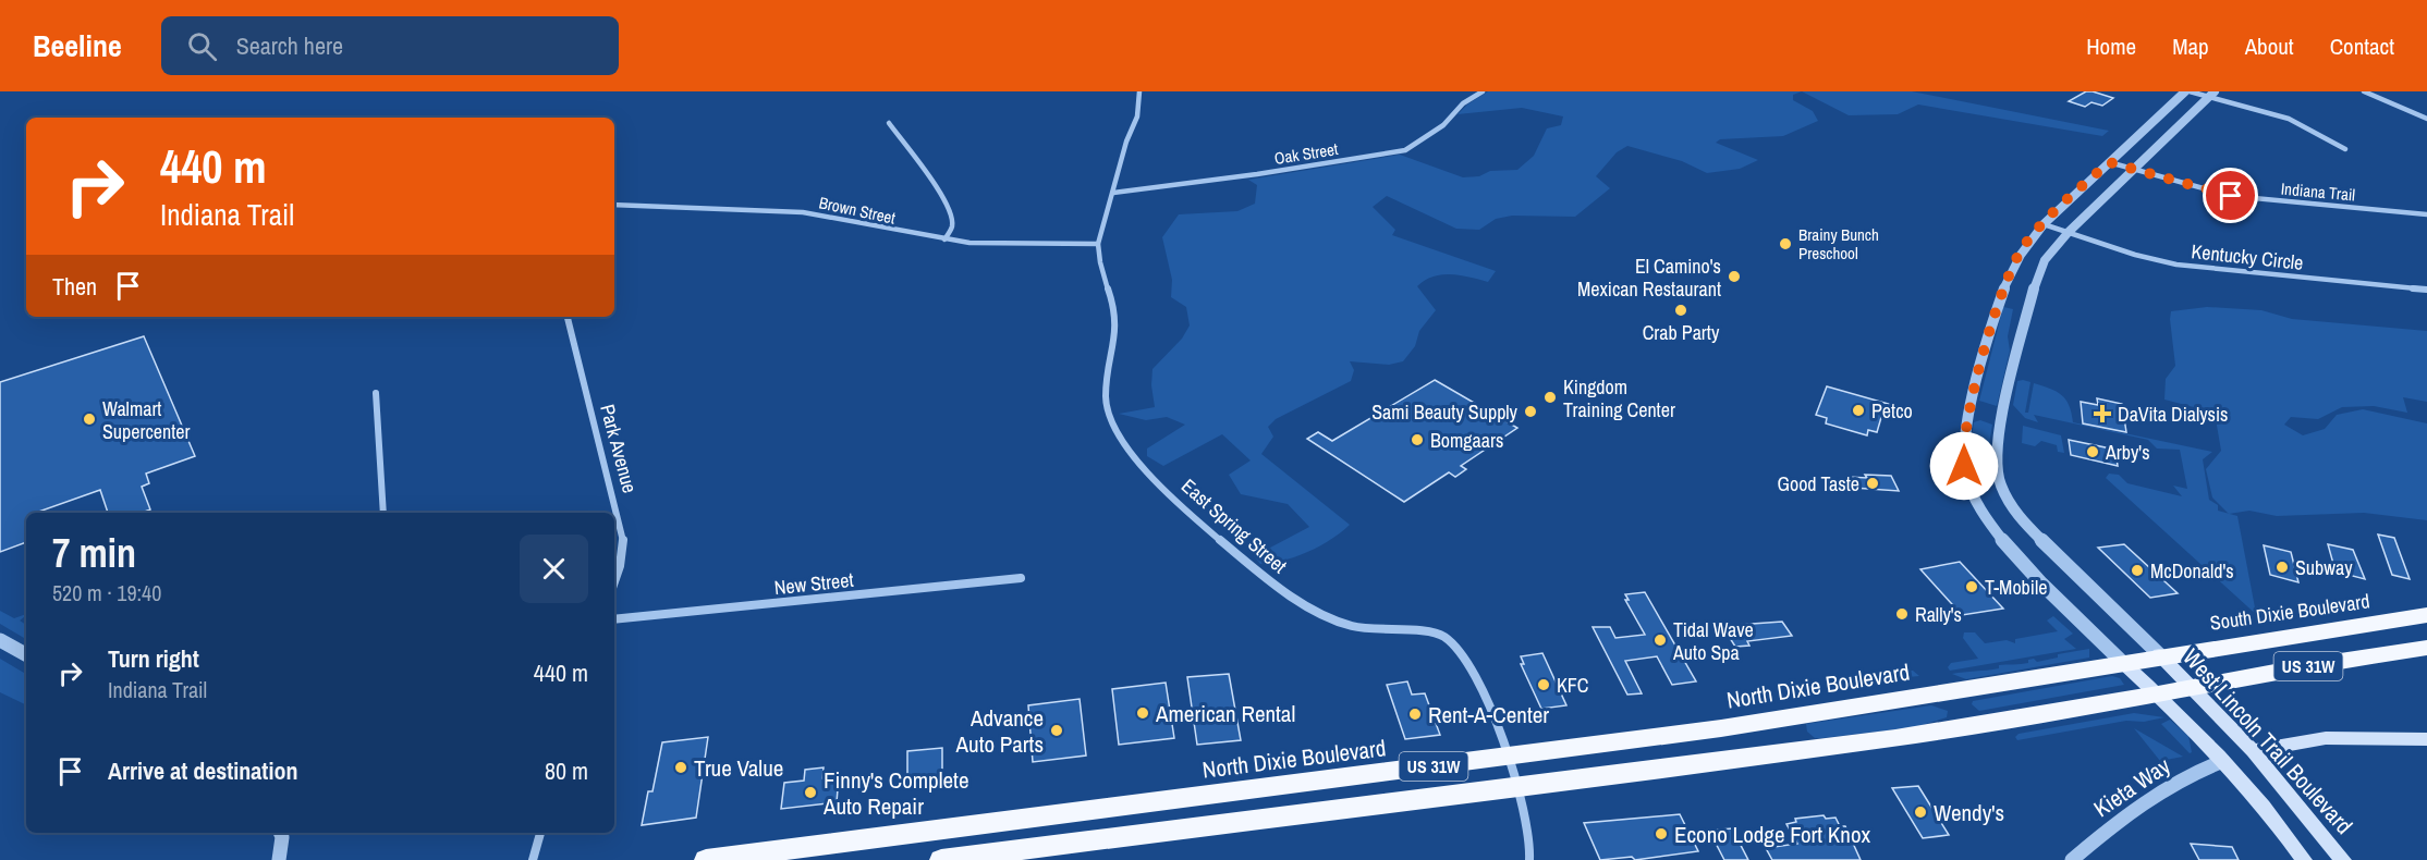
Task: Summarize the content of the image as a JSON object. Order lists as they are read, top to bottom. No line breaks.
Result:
{"streets":{"highway":["South Dixie Boulevard","US 31W","North Dixie Boulevard"],"main road":["West Lincoln Trail Boulevard"],"street":["Oak Street","Indiana Trail","Brown Street","Kentucky Circle","Park Avenue","East Spring Street","New Street","Kieta Way"]},"crossings":[["Oak Street","East Spring Street"],["Brown Street","East Spring Street"],["East Spring Street","US 31W"],["East Spring Street","North Dixie Boulevard"],["South Dixie Boulevard","North Dixie Boulevard"],["South Dixie Boulevard","West Lincoln Trail Boulevard"],["US 31W","West Lincoln Trail Boulevard"],["North Dixie Boulevard","West Lincoln Trail Boulevard"]],"places":{"other":["Brainy Bunch Preschool","El Camino's Mexican Restaurant","Crab Party","Kingdom Training Center","Petco","Sami Beauty Supply","Walmart Supercenter","Bomgaars","Arby's","Good Taste","Subway","McDonald's","T-Mobile","Rally's","Tidal Wave Auto Spa","KFC","American Rental","Rent-A-Center","Advance Auto Parts","True Value","Finny's Complete Auto Repair","Wendy's","Econo Lodge Fort Knox"],"health":["DaVita Dialysis"]},"page":{"header":"Beeline","search":"Search here","nav":["Home","Map","About","Contact"],"turn":["440 m","Indiana Trail"],"then":"Then","heading":["7 min","520 m · 19:40"],"list":[{"name":"Turn right","note":"Indiana Trail","value":"440 m"},{"name":"Arrive at destination","value":"80 m"}]}}
